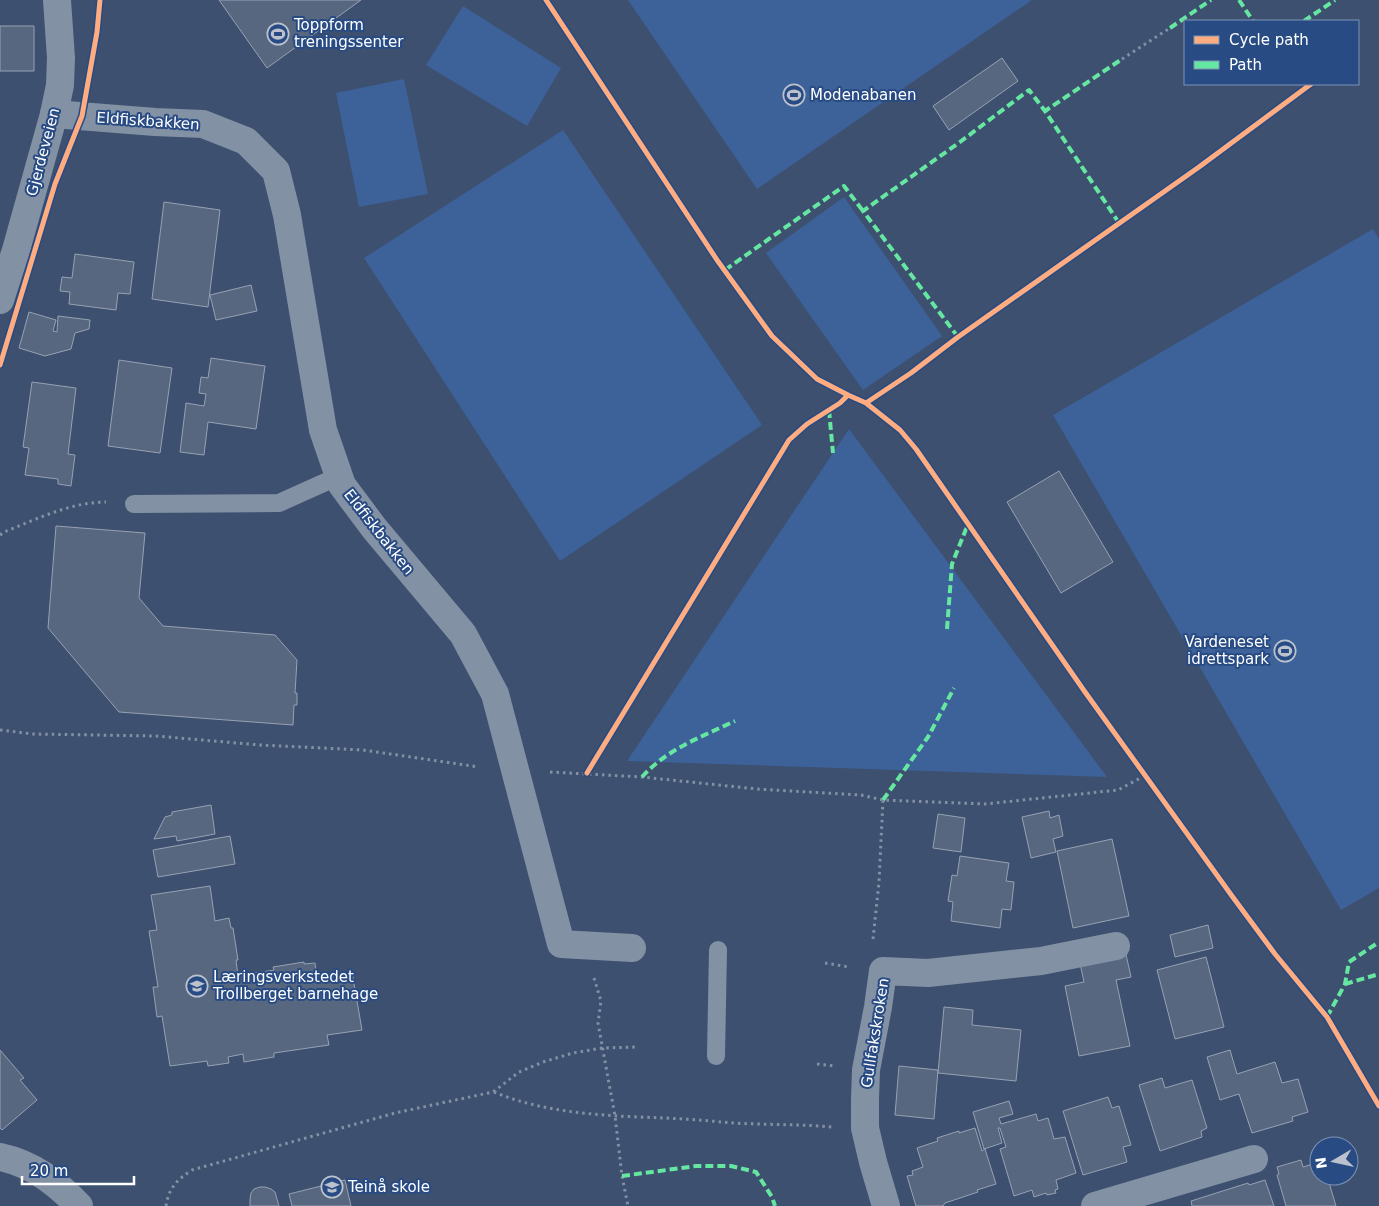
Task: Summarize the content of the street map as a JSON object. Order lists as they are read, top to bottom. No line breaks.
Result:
{"streets":{"street":["Eldfiskbakken","Gjerdeveien","Gullfakskroken"]},"crossings":[["Eldfiskbakken","Gjerdeveien"]],"places":{"sports":["Toppform treningssenter","Modenabanen","Vardeneset idrettspark"],"school or university":["Læringsverkstedet Trollberget barnehage","Teinå skole"]},"legend":["Cycle path","Path"],"scale_bar":"20 m","north":"left"}
